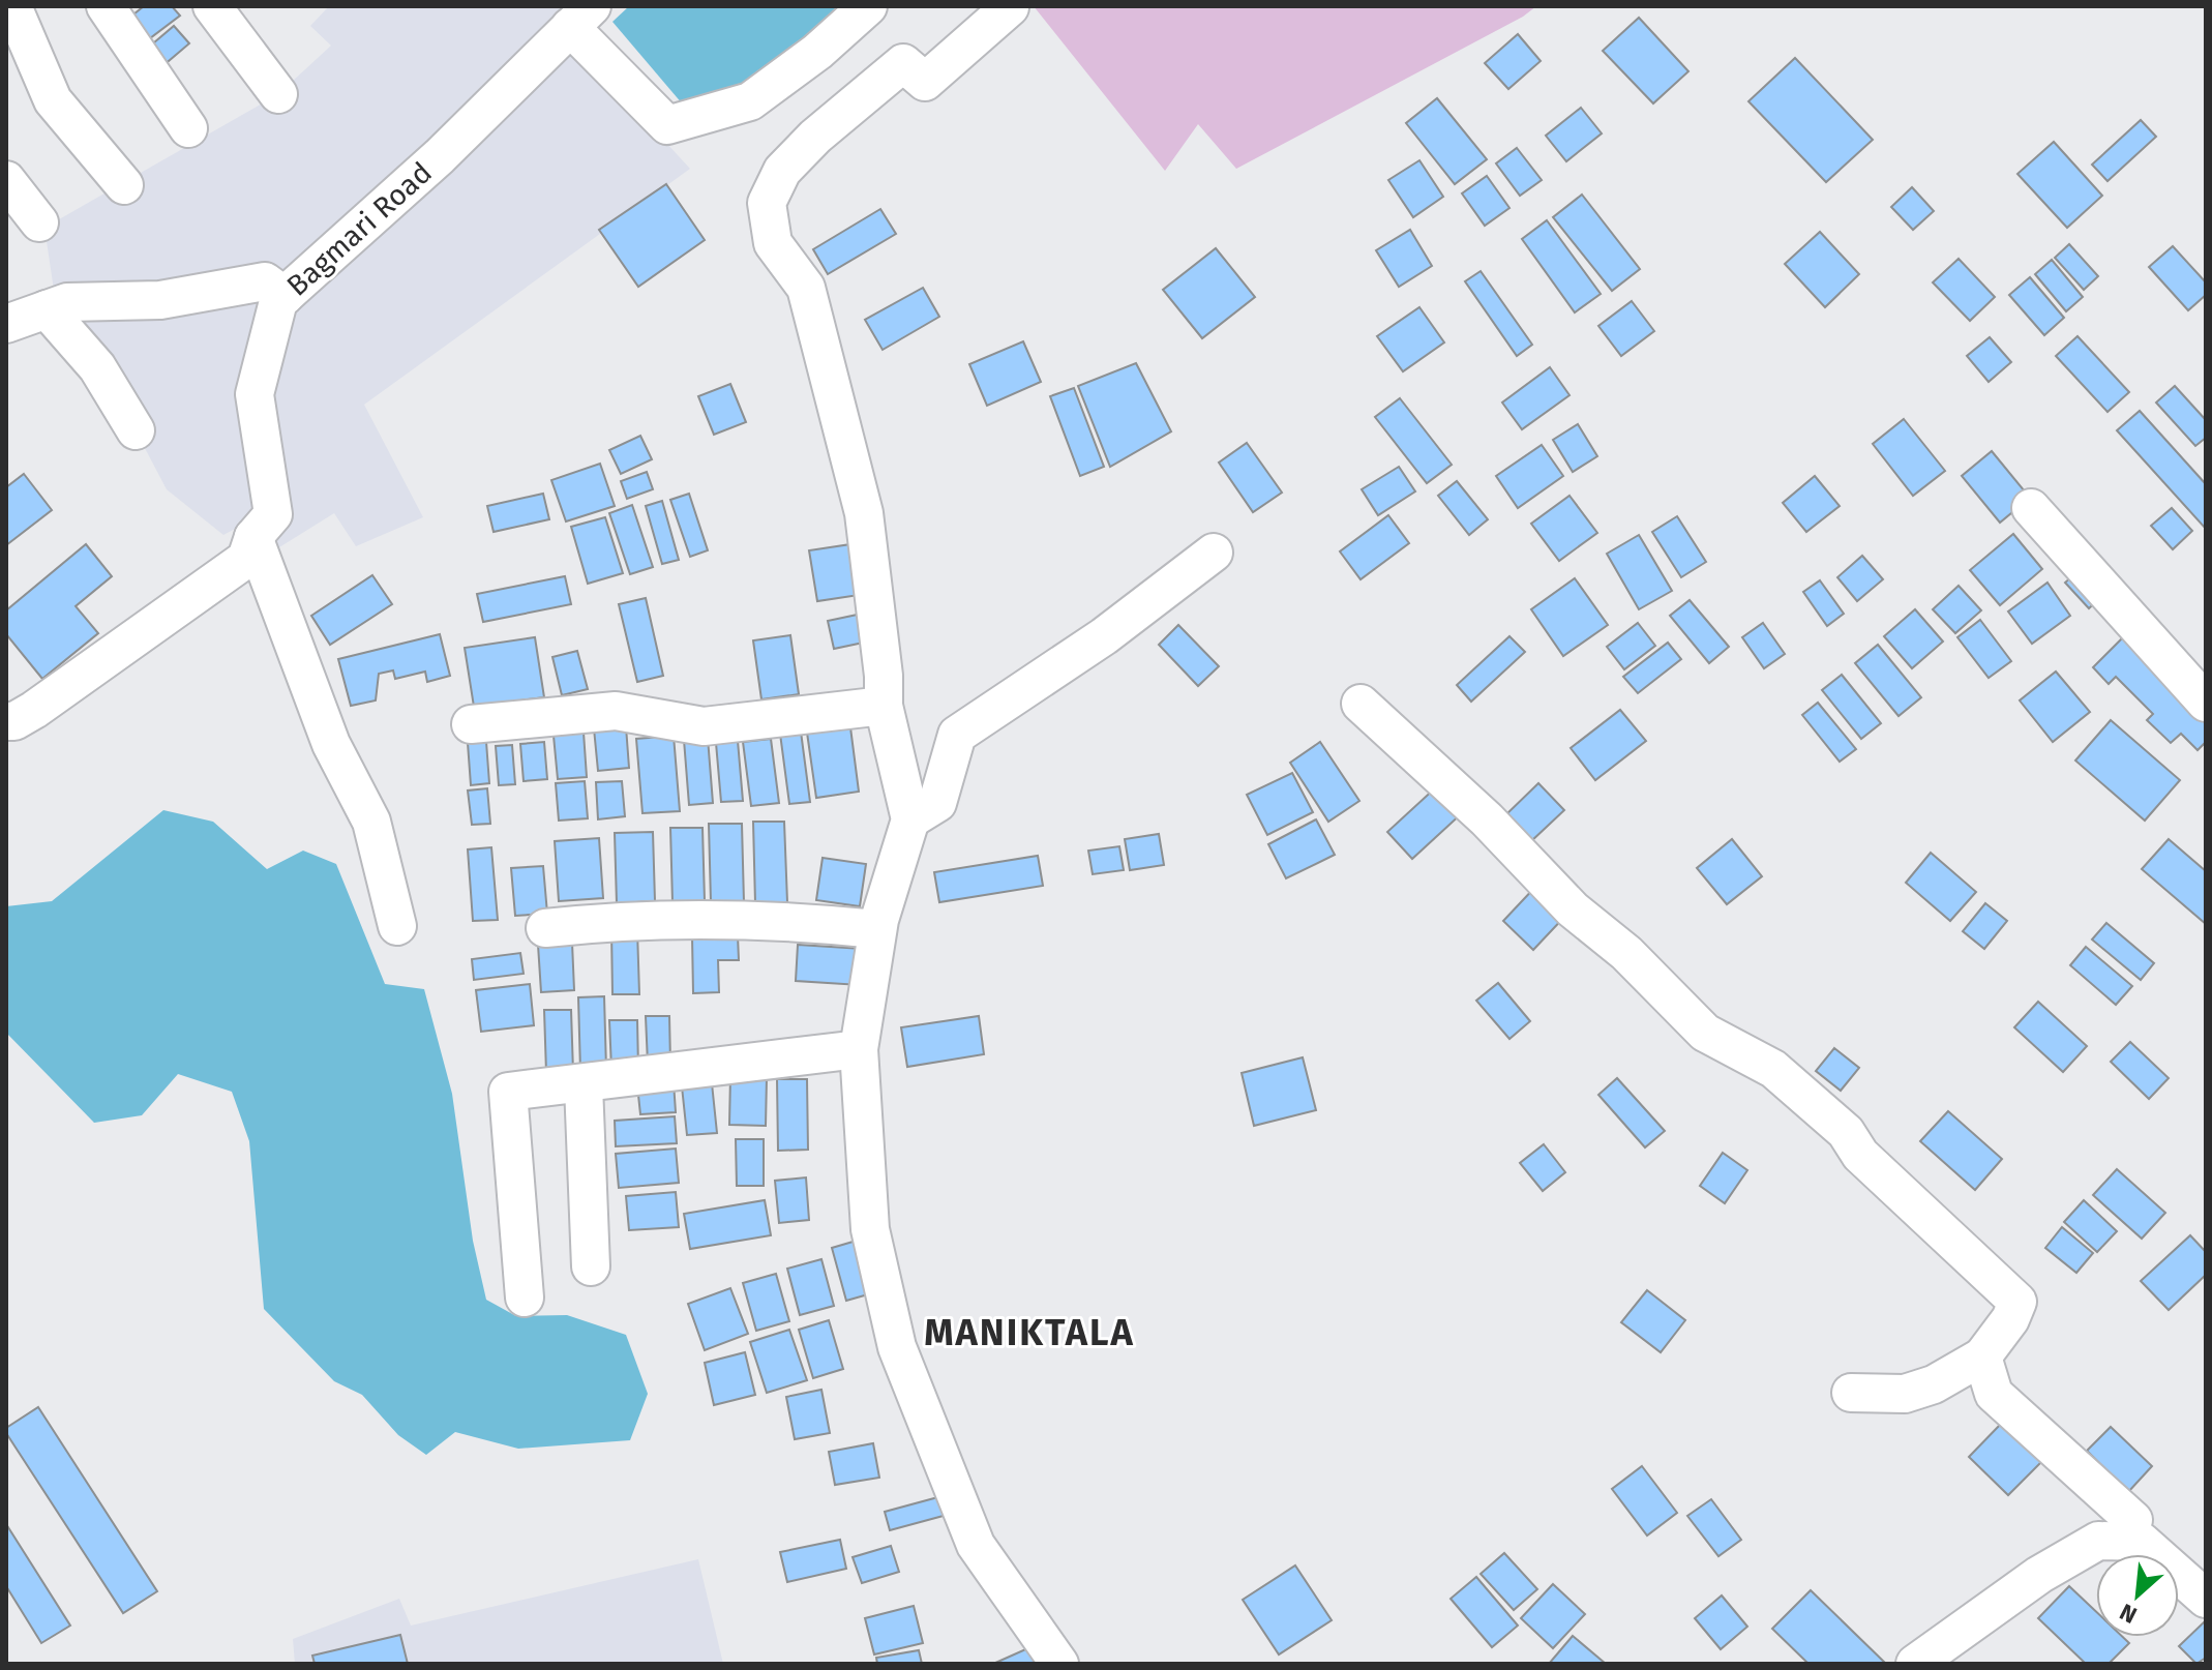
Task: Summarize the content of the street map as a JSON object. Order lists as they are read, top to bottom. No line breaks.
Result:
{"streets":{"street":["Bagmari Road"]},"districts":["MANIKTALA"],"north":"bottom left"}
